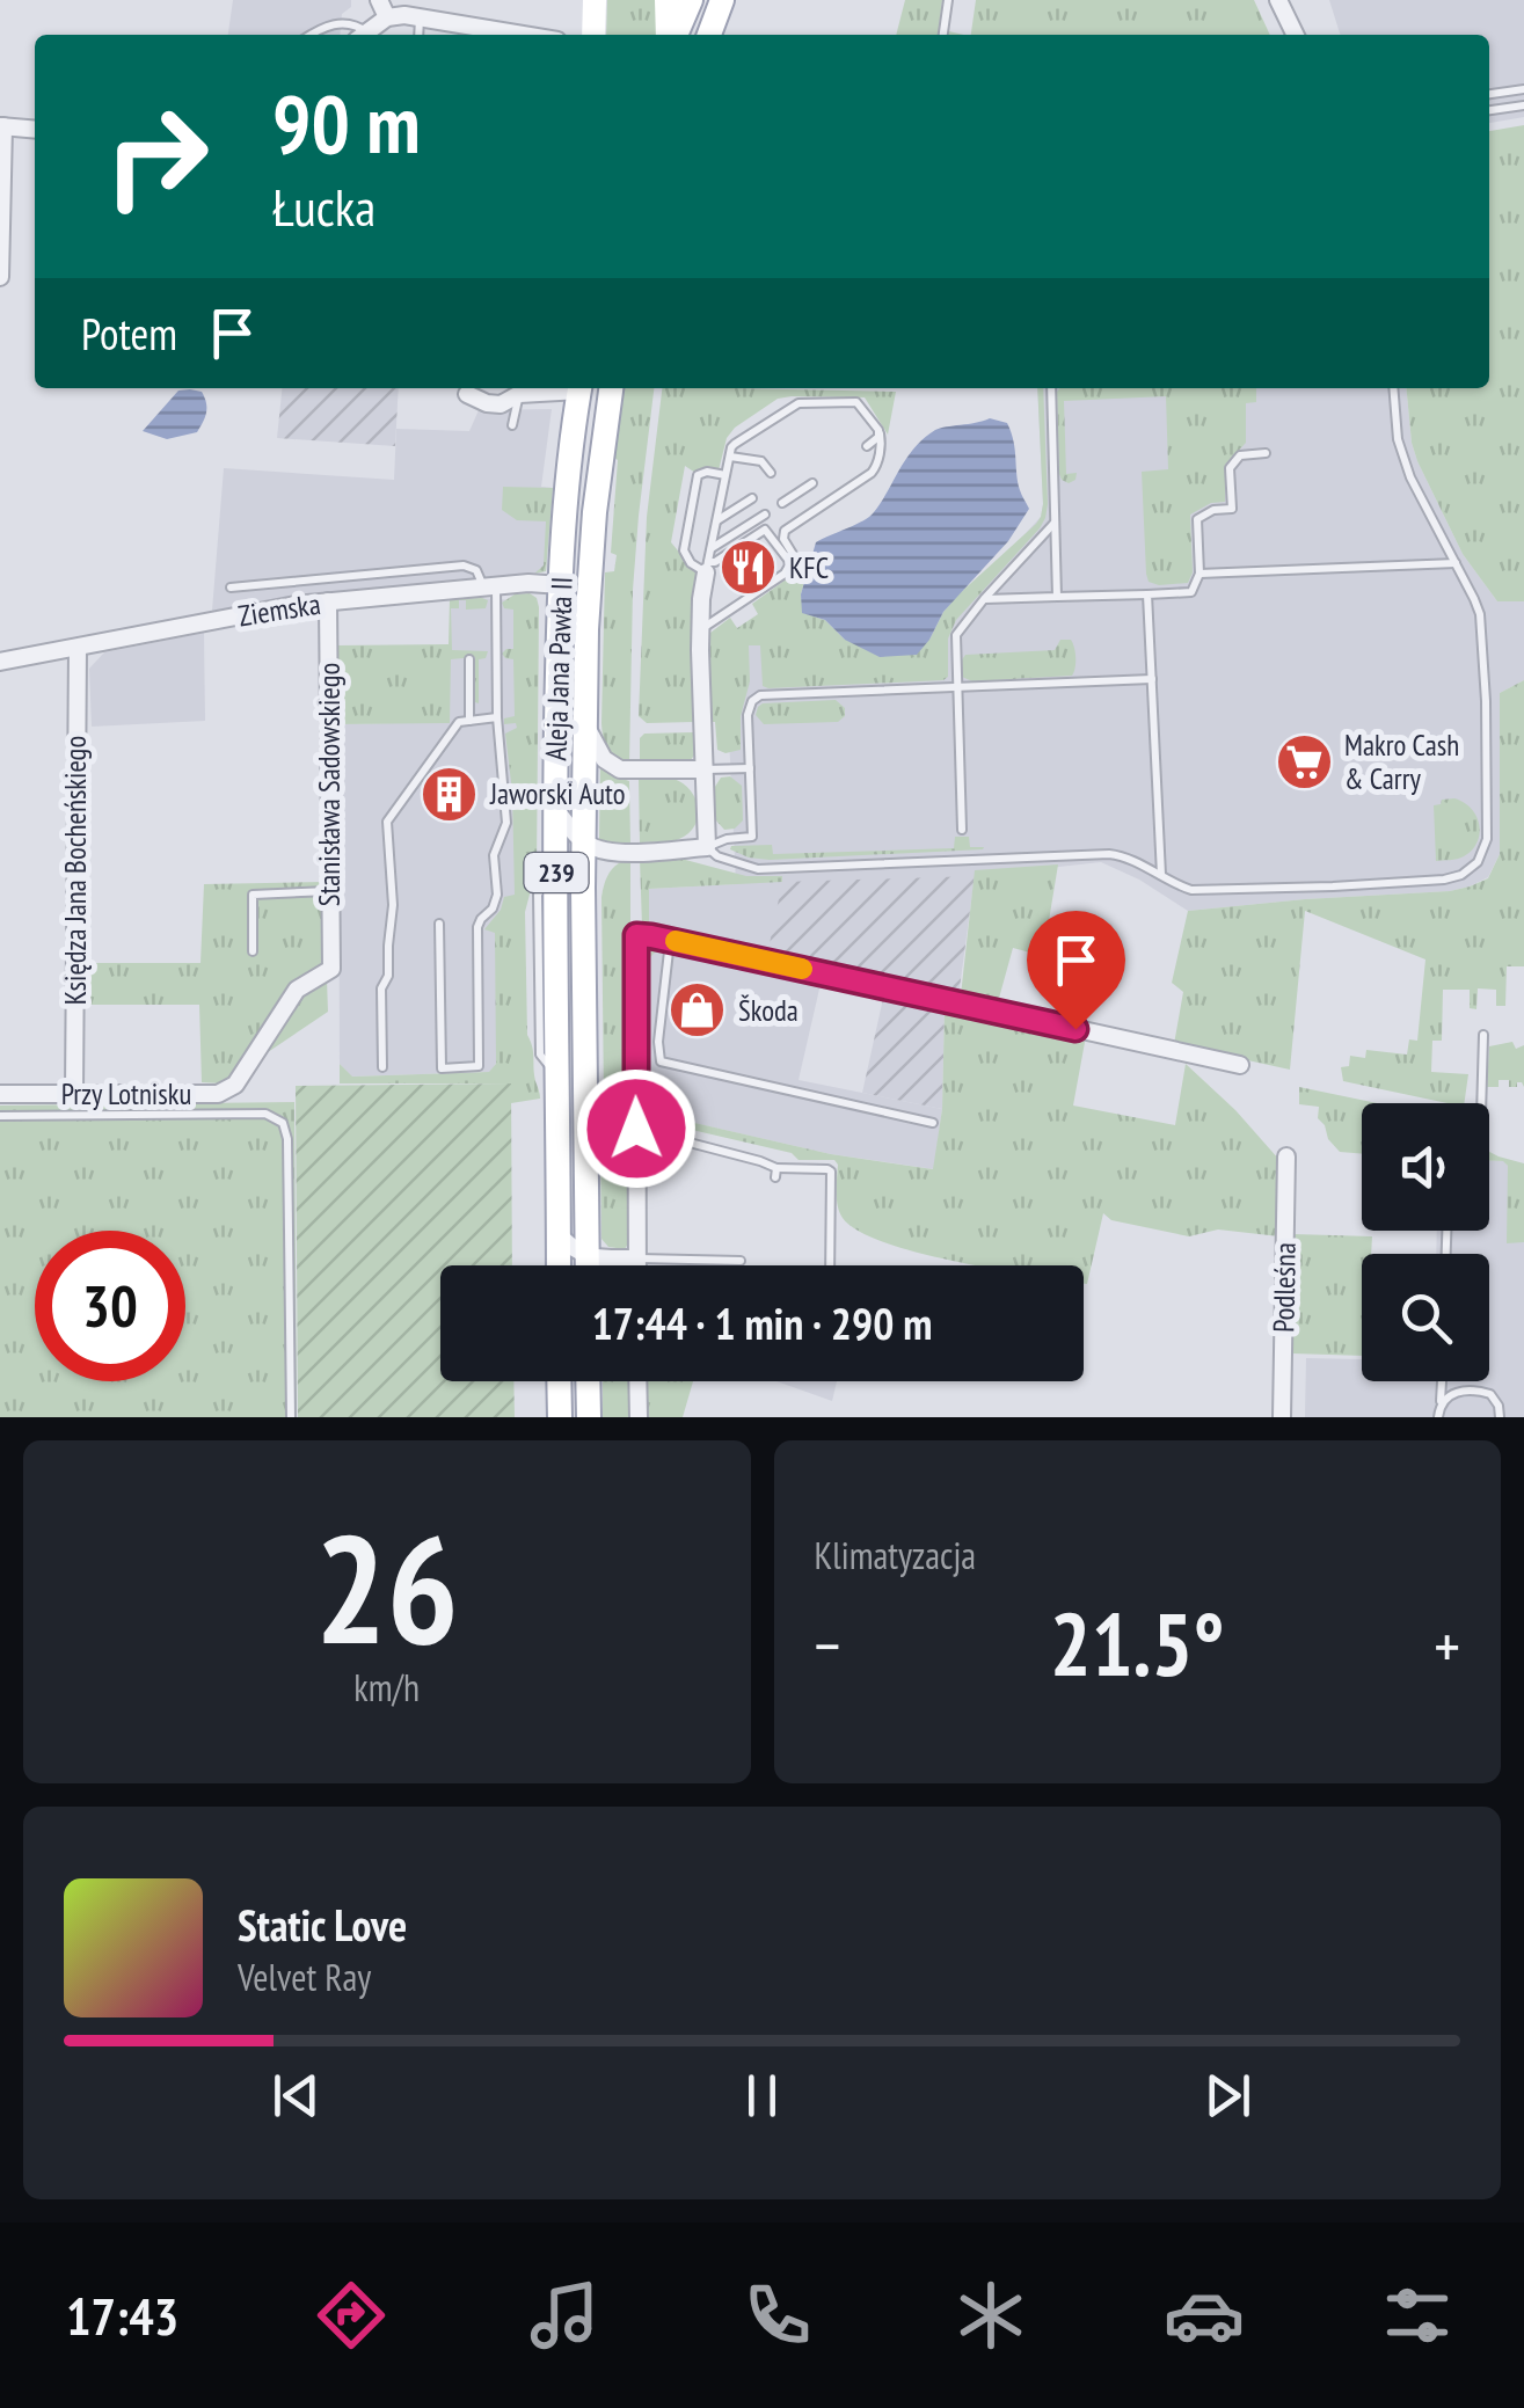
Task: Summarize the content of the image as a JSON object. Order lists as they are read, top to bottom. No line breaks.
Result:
{"streets":{"main road":["Aleja Jana Pawła II","239"],"street":["Ziemska","Stanisława Sadowskiego","Księdza Jana Bocheńskiego","Przy Lotnisku","Podleśna"]},"crossings":[["Ziemska","Aleja Jana Pawła II"],["Ziemska","Stanisława Sadowskiego"],["Ziemska","Księdza Jana Bocheńskiego"],["Stanisława Sadowskiego","Przy Lotnisku"],["Księdza Jana Bocheńskiego","Przy Lotnisku"]],"places":{"restaurant":["KFC"],"supermarket":["Makro Cash & Carry"],"building":["Jaworski Auto"],"shop":["Škoda"]},"page":{"turn":["90 m","Łucka"],"then":"Potem","limit":"30","trip":"17:44 · 1 min · 290 m","tile":[["26","km/h"],"Klimatyzacja"],"heat":["−","21.5°","+"],"song":["Static Love","Velvet Ray"],"tabs":"17:43"}}
